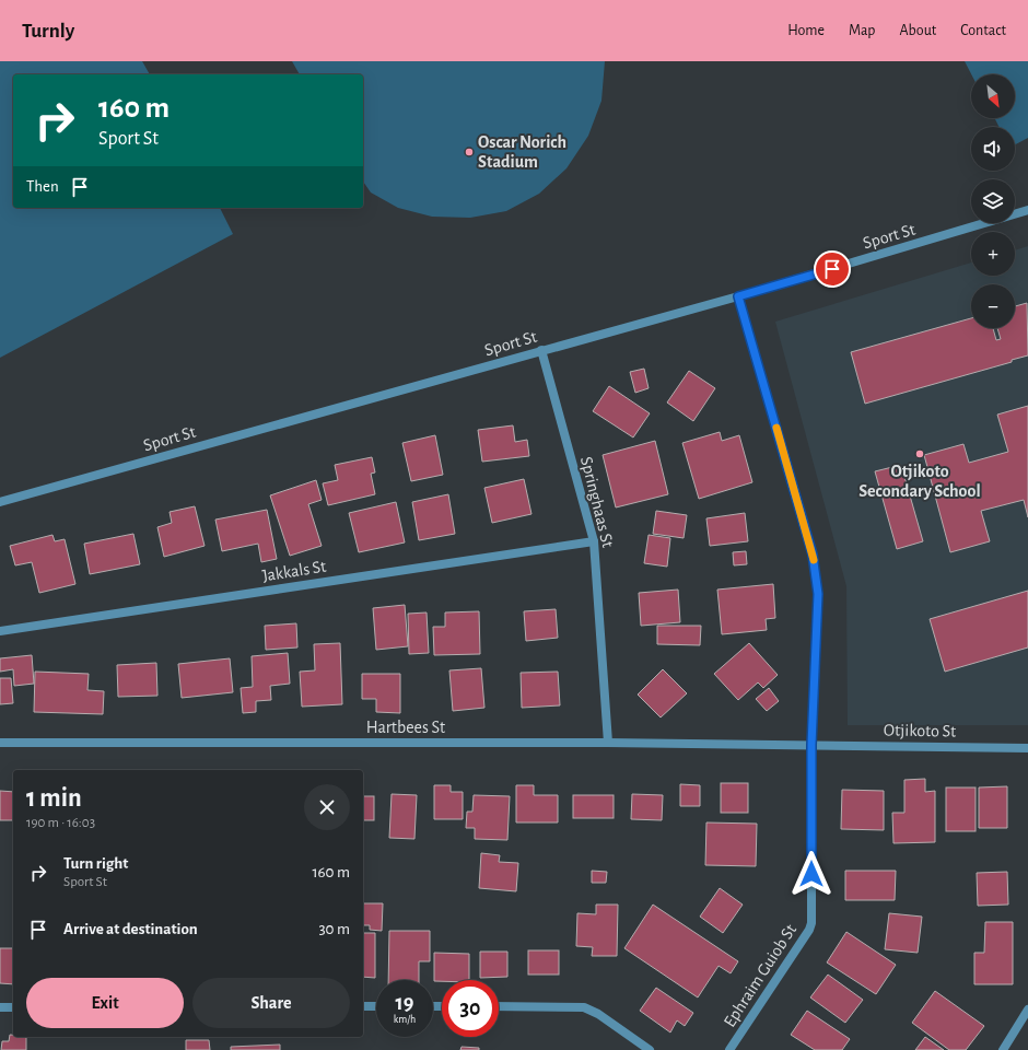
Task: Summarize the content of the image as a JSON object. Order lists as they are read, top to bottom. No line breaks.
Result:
{"streets":{"street":["Sport St","Springhaas St","Jakkals St","Hartbees St","Otjikoto St","Ephraim Guiob St"]},"crossings":[["Sport St","Springhaas St"],["Sport St","Ephraim Guiob St"],["Springhaas St","Jakkals St"],["Springhaas St","Hartbees St"],["Hartbees St","Otjikoto St"],["Hartbees St","Ephraim Guiob St"],["Otjikoto St","Ephraim Guiob St"]],"places":["Oscar Norich Stadium","Otjikoto Secondary School"],"north":"bottom right","page":{"header":"Turnly","nav":["Home","Map","About","Contact"],"map_buttons":["+","−"],"turn":["160 m","Sport St"],"then":"Then","heading":["1 min","190 m · 16:03"],"list":[{"name":"Turn right","note":"Sport St","value":"160 m"},{"name":"Arrive at destination","value":"30 m"}],"buttons":["Exit","Share"],"speed":"19 km/h","limit":"30"}}
